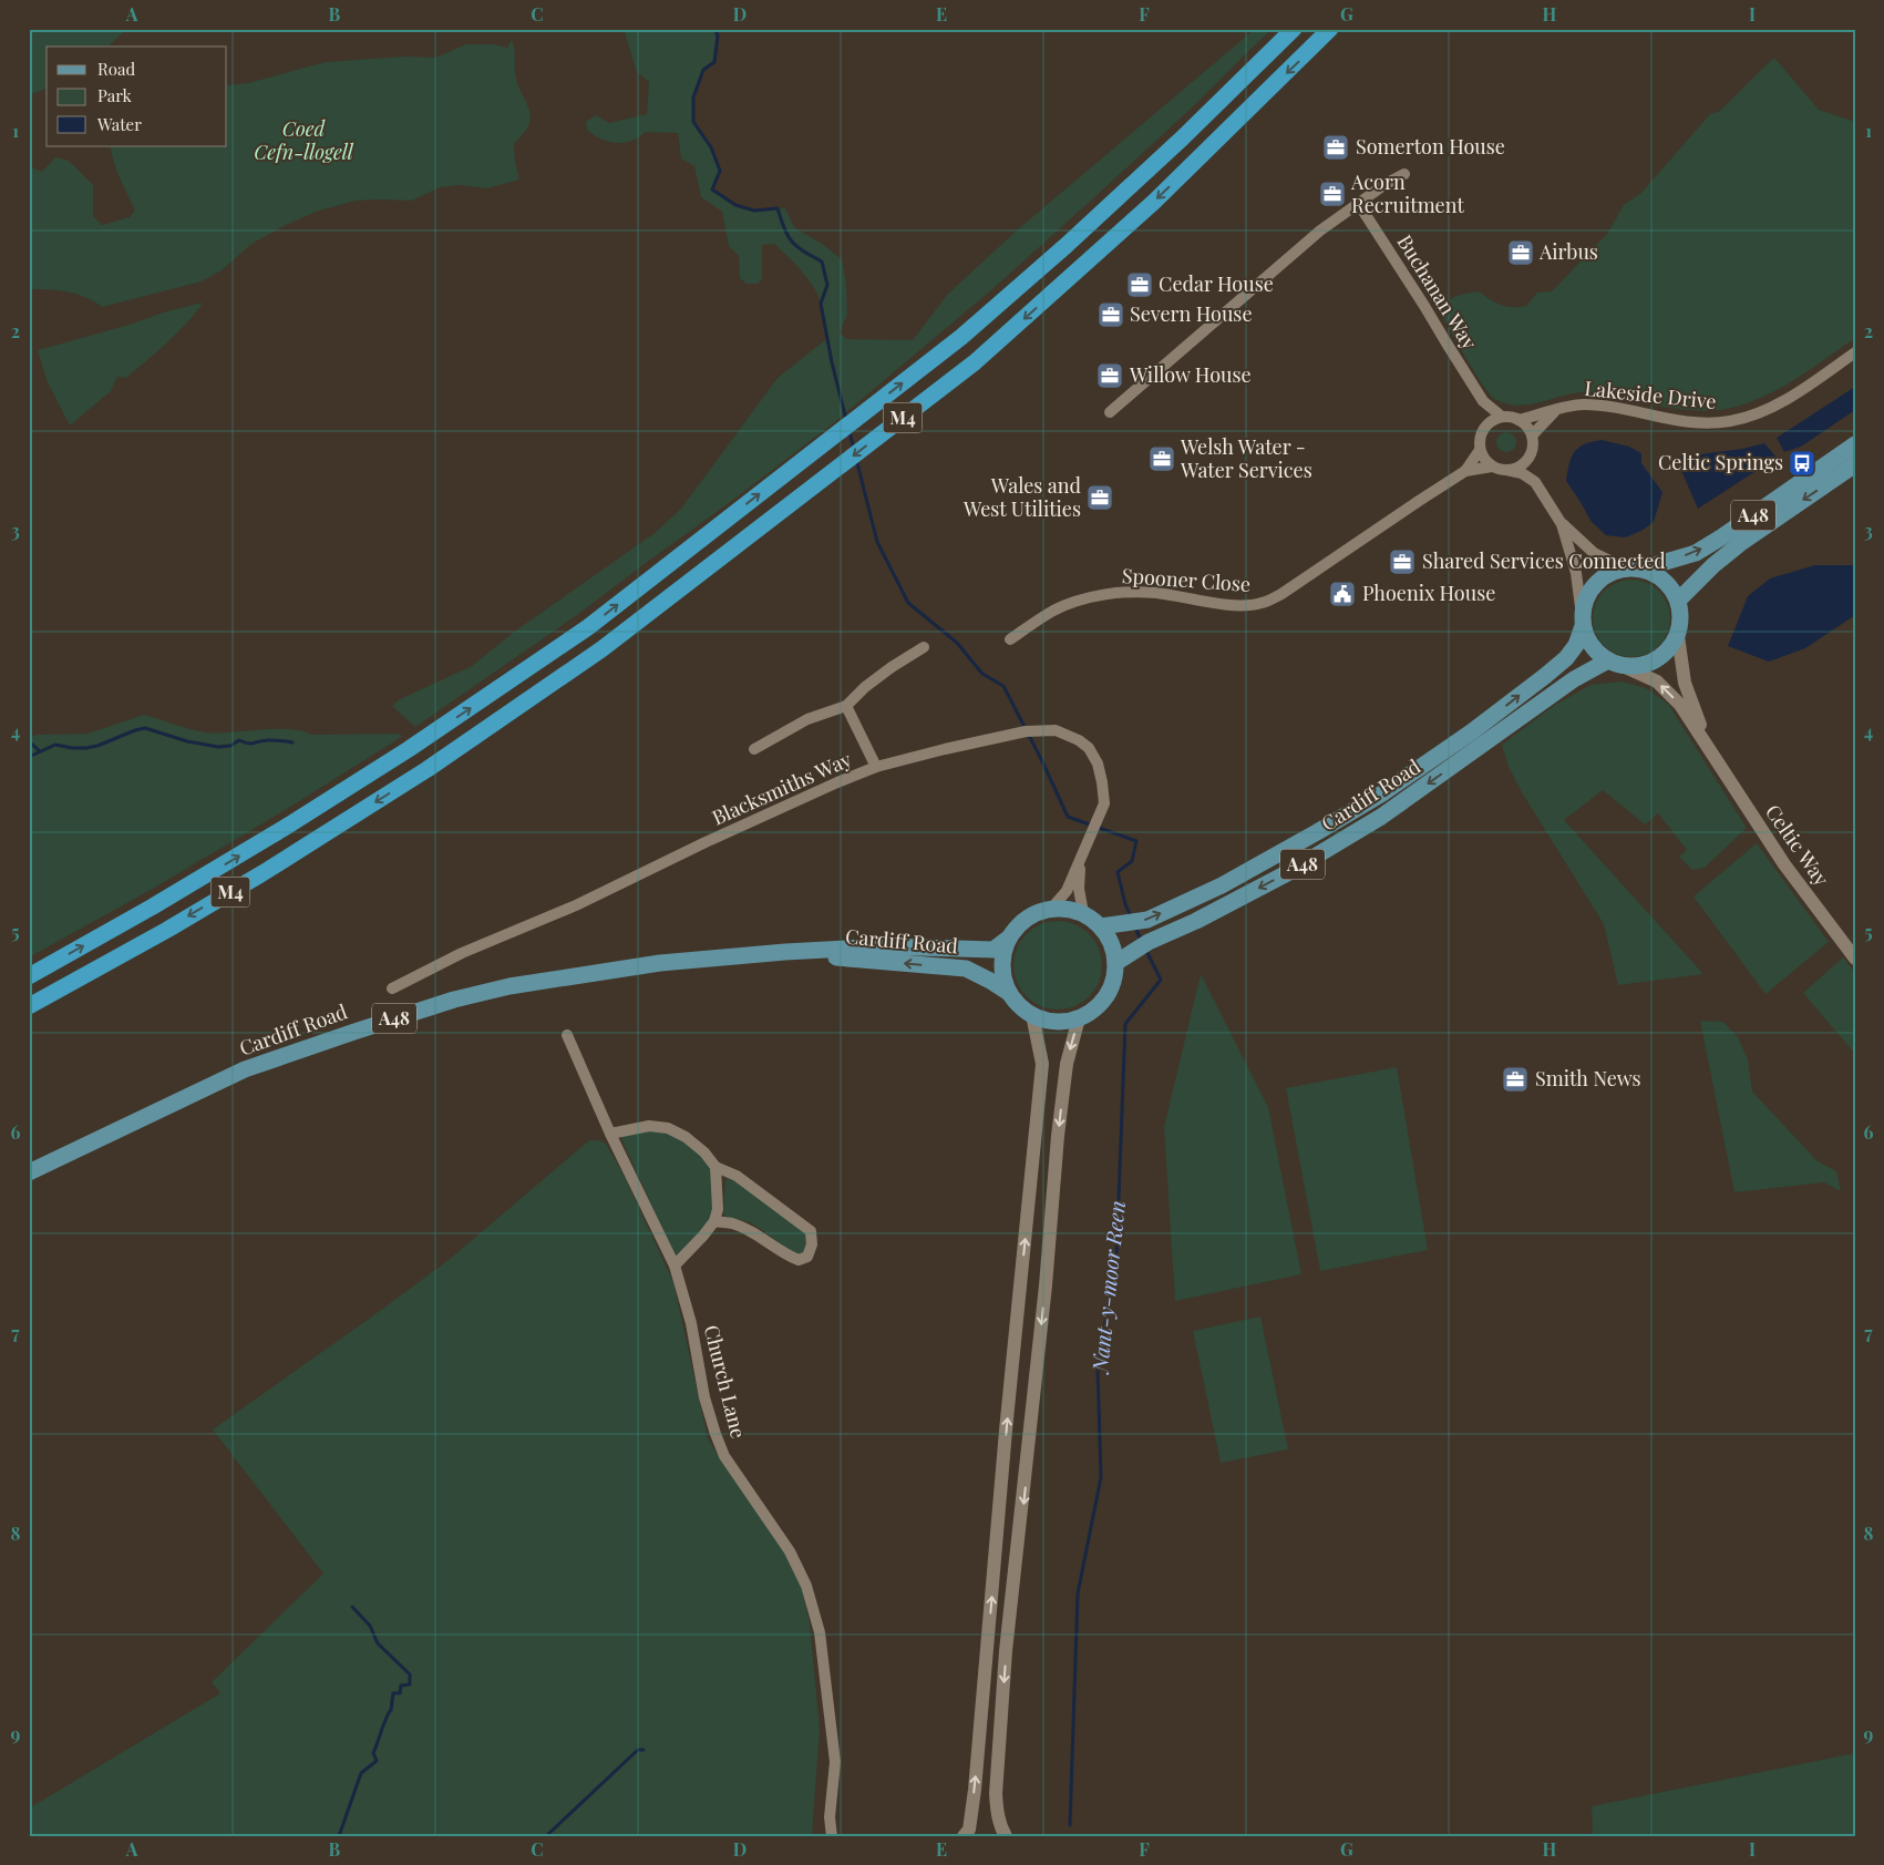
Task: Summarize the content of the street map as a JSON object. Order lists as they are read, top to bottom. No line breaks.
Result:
{"streets":{"highway":["M4"],"main road":["A48","Cardiff Road"],"street":["Buchanan Way","Lakeside Drive","Spooner Close","Blacksmiths Way","Celtic Way","Church Lane"]},"crossings":[["Buchanan Way","Lakeside Drive"],["Buchanan Way","Spooner Close"],["Lakeside Drive","Spooner Close"],["A48","Cardiff Road"],["A48","Celtic Way"],["Blacksmiths Way","Cardiff Road"],["Cardiff Road","Celtic Way"]],"water":["Nant-y-moor Reen"],"parks":["Coed Cefn-llogell"],"places":{"office":["Somerton House","Acorn Recruitment","Airbus","Cedar House","Severn House","Willow House","Welsh Water - Water Services","Wales and West Utilities","Shared Services Connected","Smith News"],"bus stop":["Celtic Springs"],"public building":["Phoenix House"]},"legend":["Road","Park","Water"],"grid":{"columns":["A","B","C","D","E","F","G","H","I"],"rows":["1","2","3","4","5","6","7","8","9"]}}
